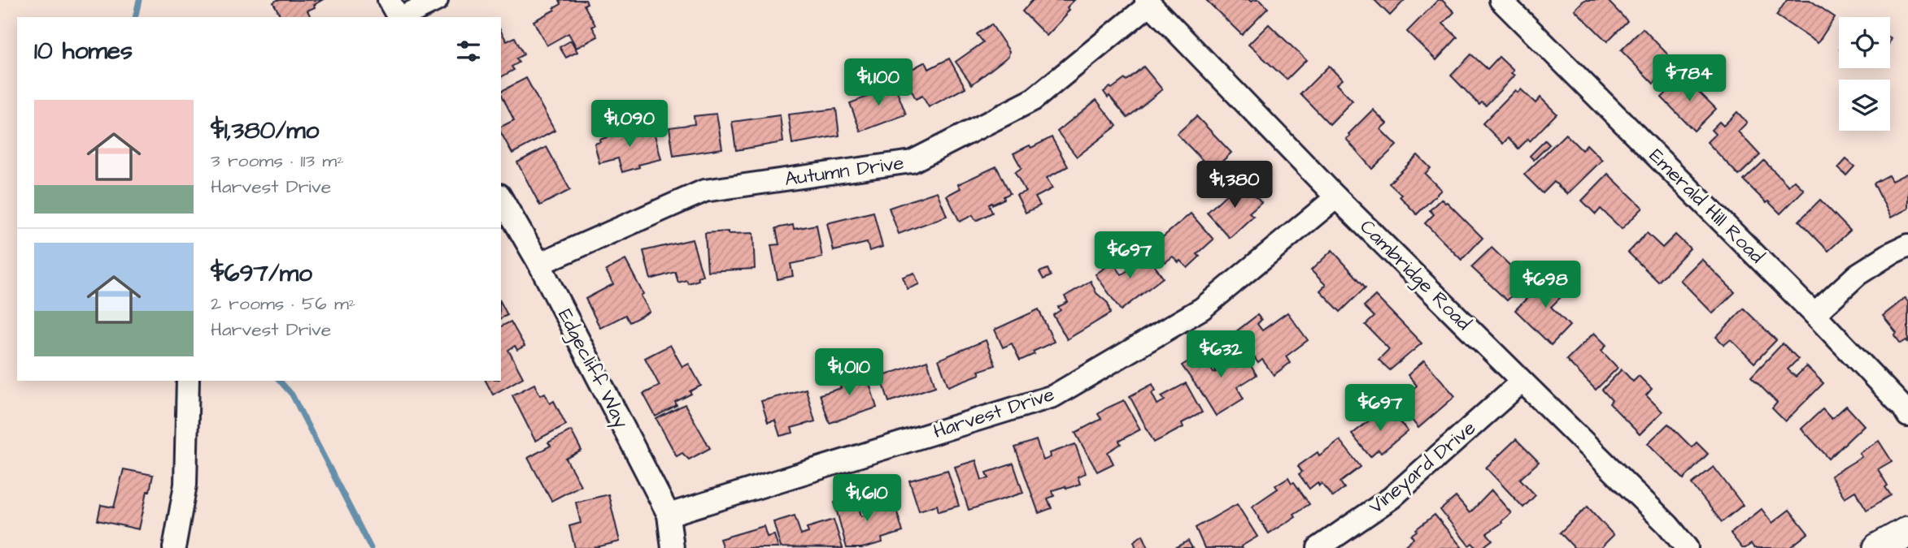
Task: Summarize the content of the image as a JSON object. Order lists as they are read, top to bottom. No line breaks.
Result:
{"streets":{"street":["Autumn Drive","Emerald Hill Road","Cambridge Road","Edgecliff Way","Harvest Drive","Vineyard Drive"]},"crossings":[["Autumn Drive","Cambridge Road"],["Autumn Drive","Edgecliff Way"],["Cambridge Road","Harvest Drive"],["Cambridge Road","Vineyard Drive"],["Edgecliff Way","Harvest Drive"]],"page":{"heading":"10 homes","price":["$784","$1,100","$1,090","$1,380","$697","$698","$632","$1,010","$697","$1,610"],"list":[{"name":"$1,380/mo","note":"3 rooms · 113 m² · Harvest Drive"},{"name":"$697/mo","note":"2 rooms · 56 m² · Harvest Drive"}]}}
